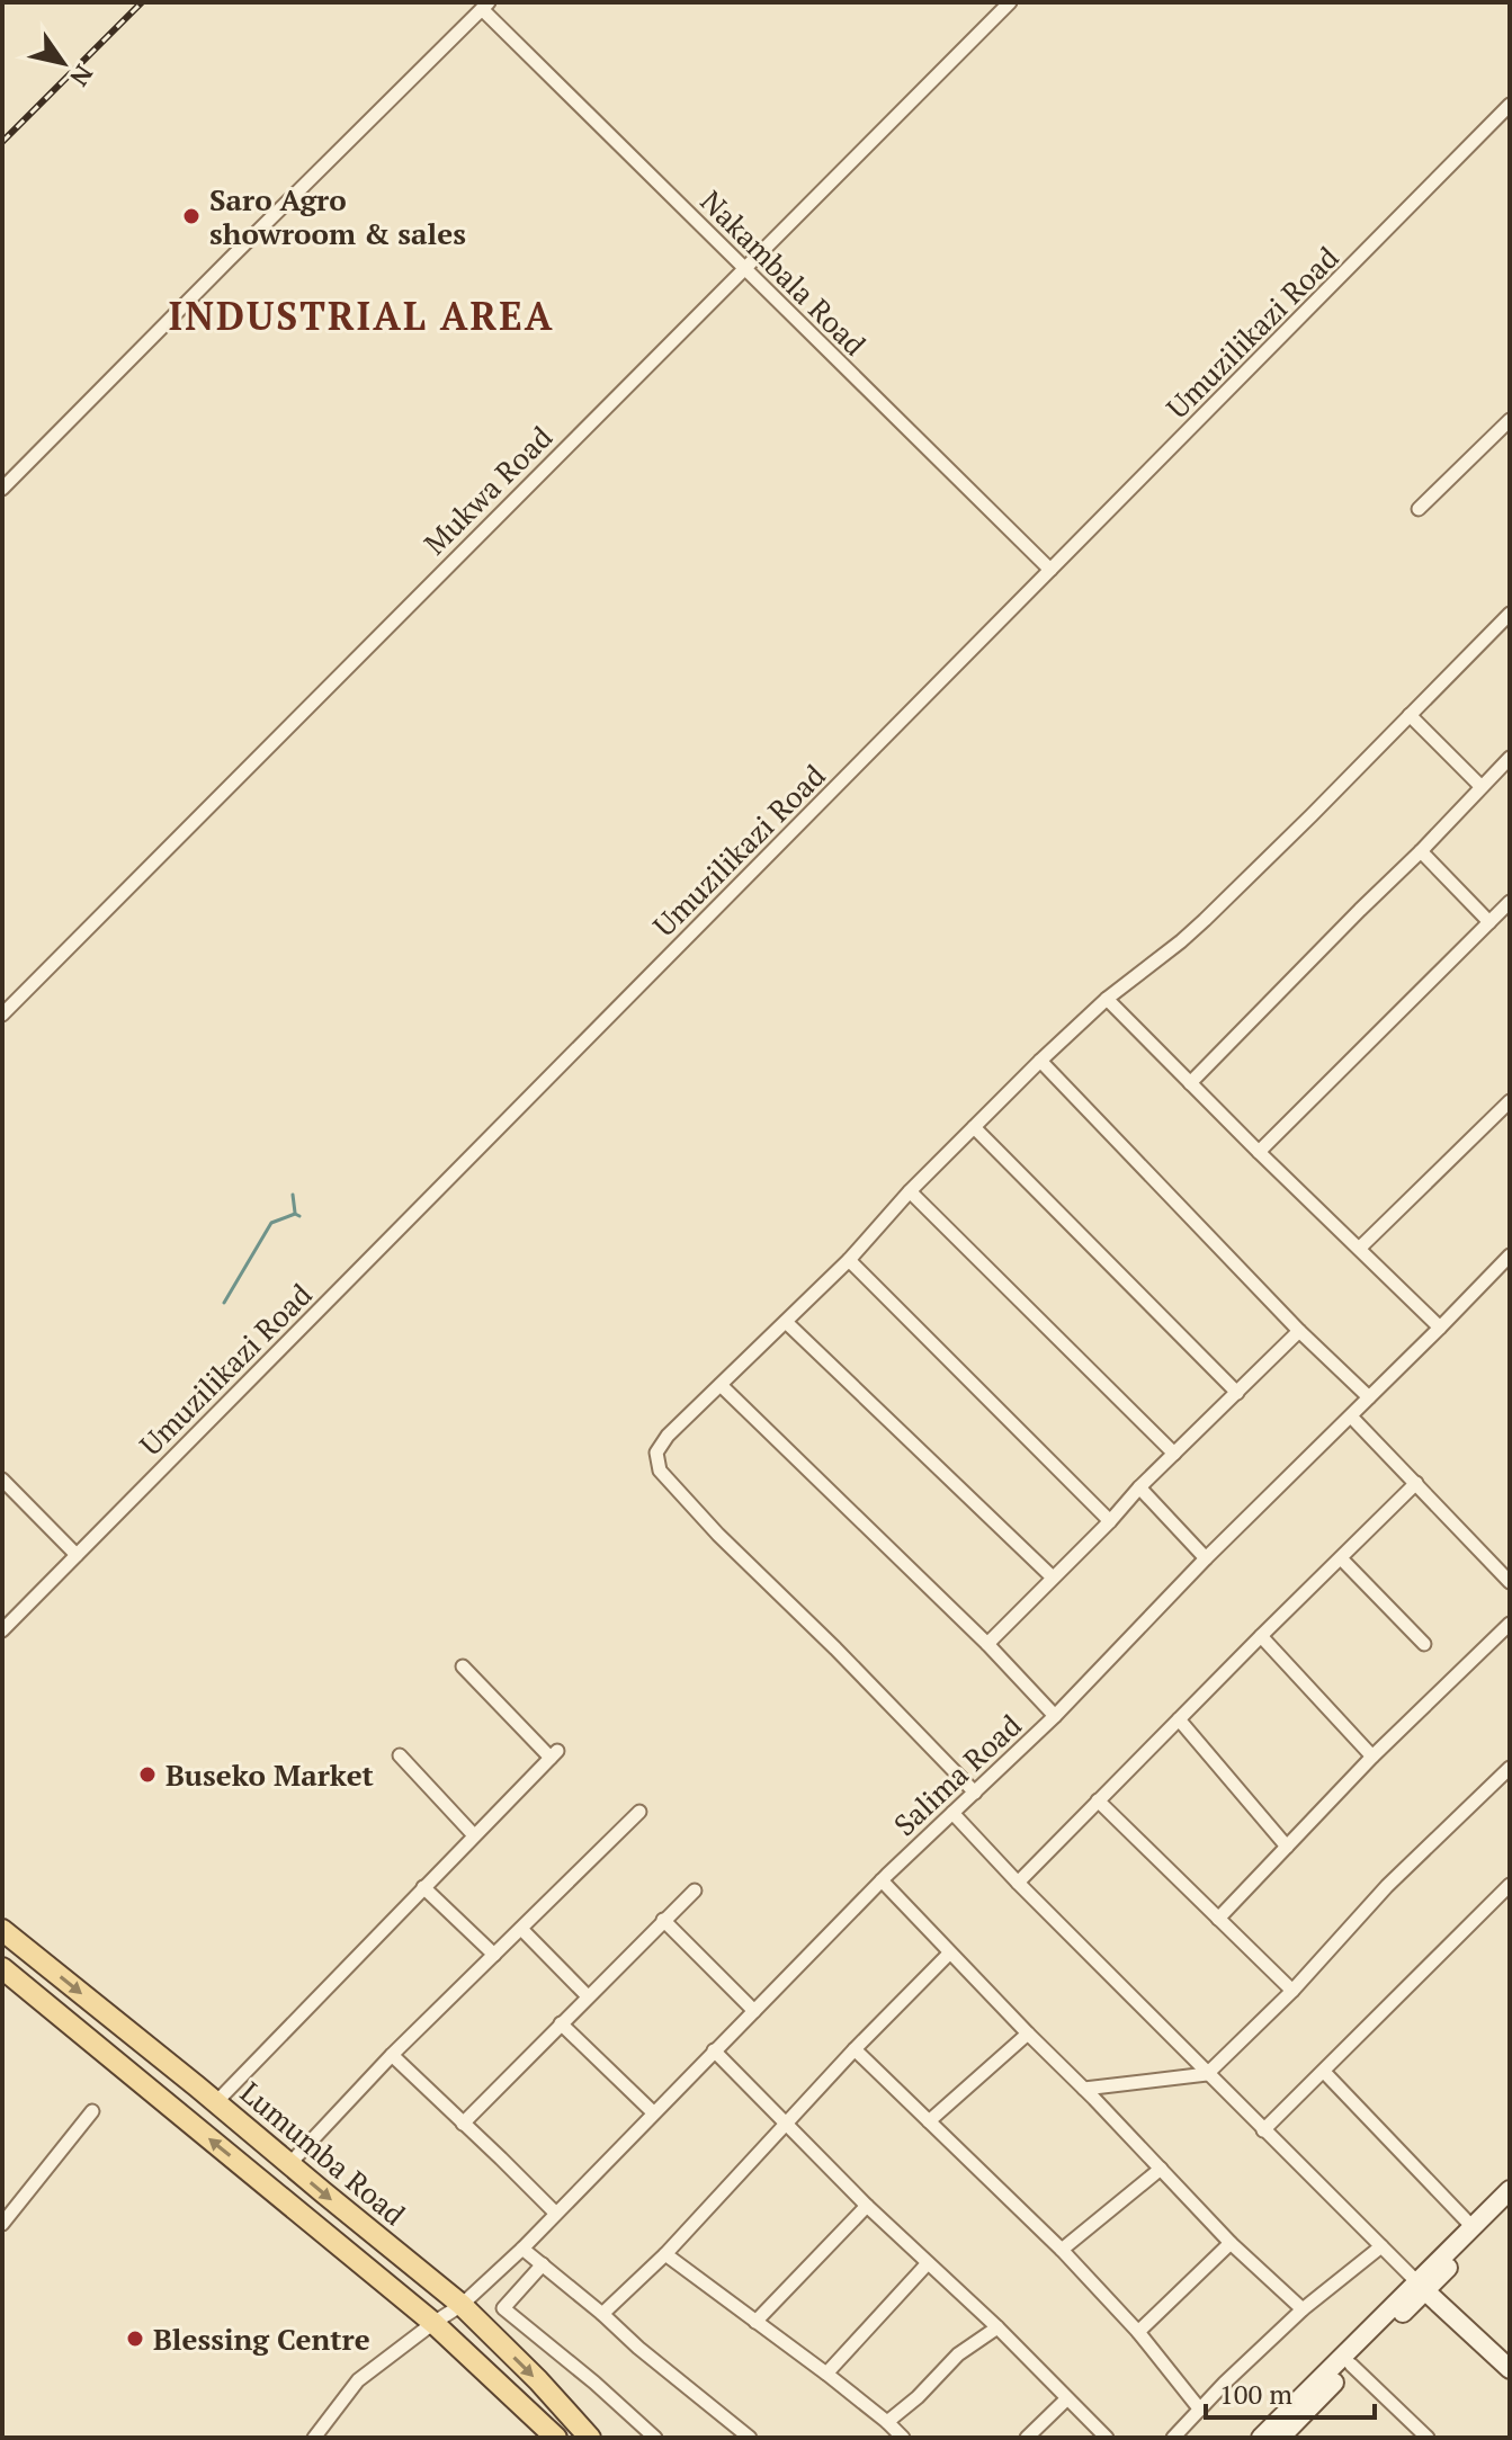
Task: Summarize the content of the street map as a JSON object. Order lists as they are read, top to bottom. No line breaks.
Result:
{"streets":{"main road":["Lumumba Road"],"street":["Nakambala Road","Umuzilikazi Road","Mukwa Road","Salima Road"]},"crossings":[["Nakambala Road","Umuzilikazi Road"],["Nakambala Road","Mukwa Road"],["Salima Road","Lumumba Road"]],"districts":["INDUSTRIAL AREA"],"places":["Saro Agro showroom & sales","Buseko Market","Blessing Centre"],"scale_bar":"100 m","north":"bottom right"}
